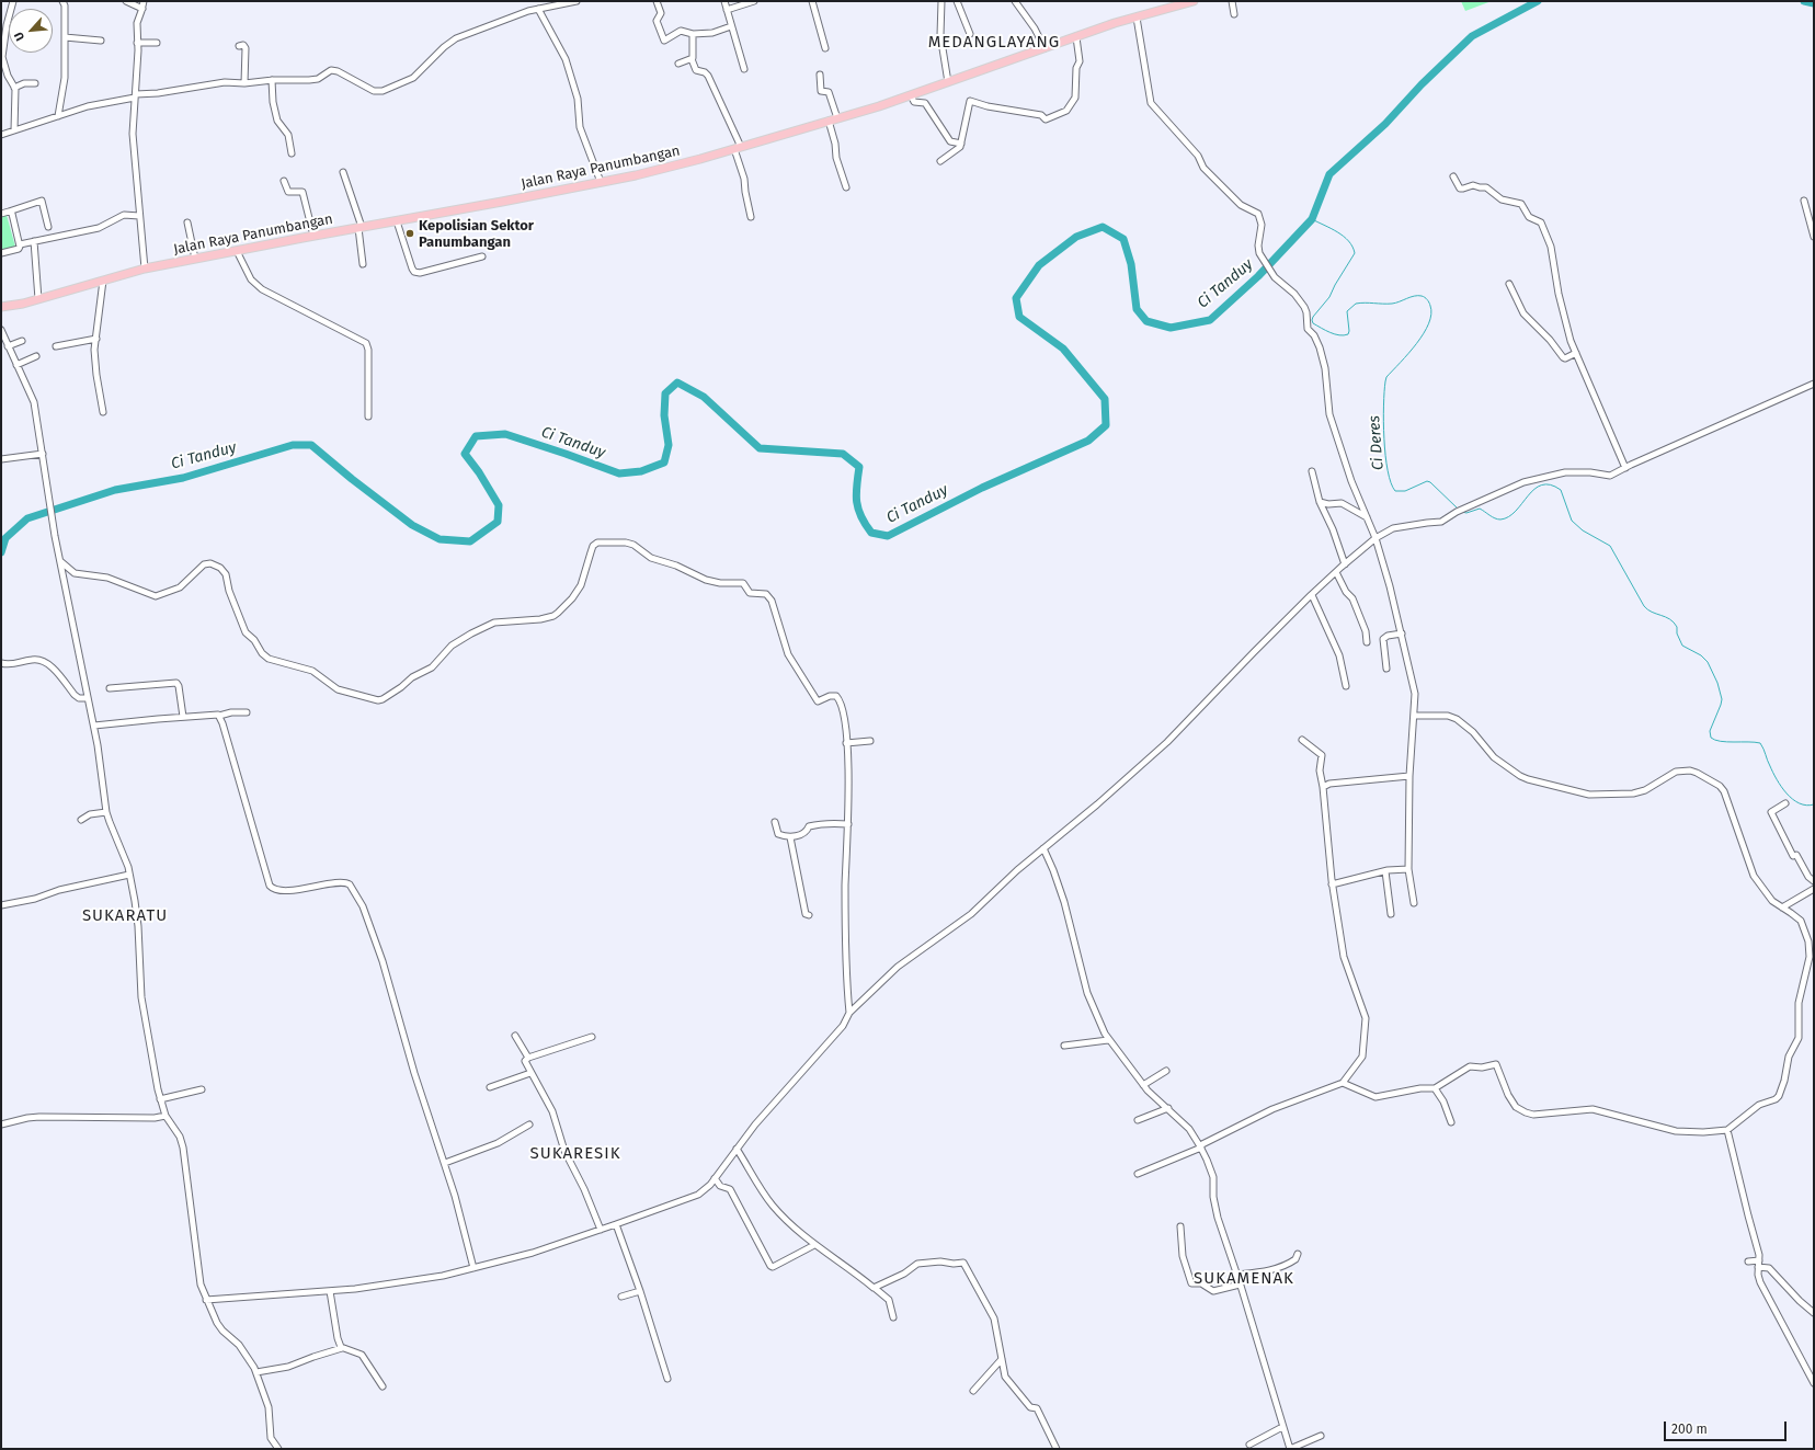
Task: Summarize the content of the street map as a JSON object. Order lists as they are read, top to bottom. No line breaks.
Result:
{"streets":{"main road":["Jalan Raya Panumbangan"]},"districts":["MEDANGLAYANG","SUKARATU","SUKARESIK","SUKAMENAK"],"water":["Ci Tanduy","Ci Deres"],"places":["Kepolisian Sektor Panumbangan"],"scale_bar":"200 m","north":"bottom left"}
